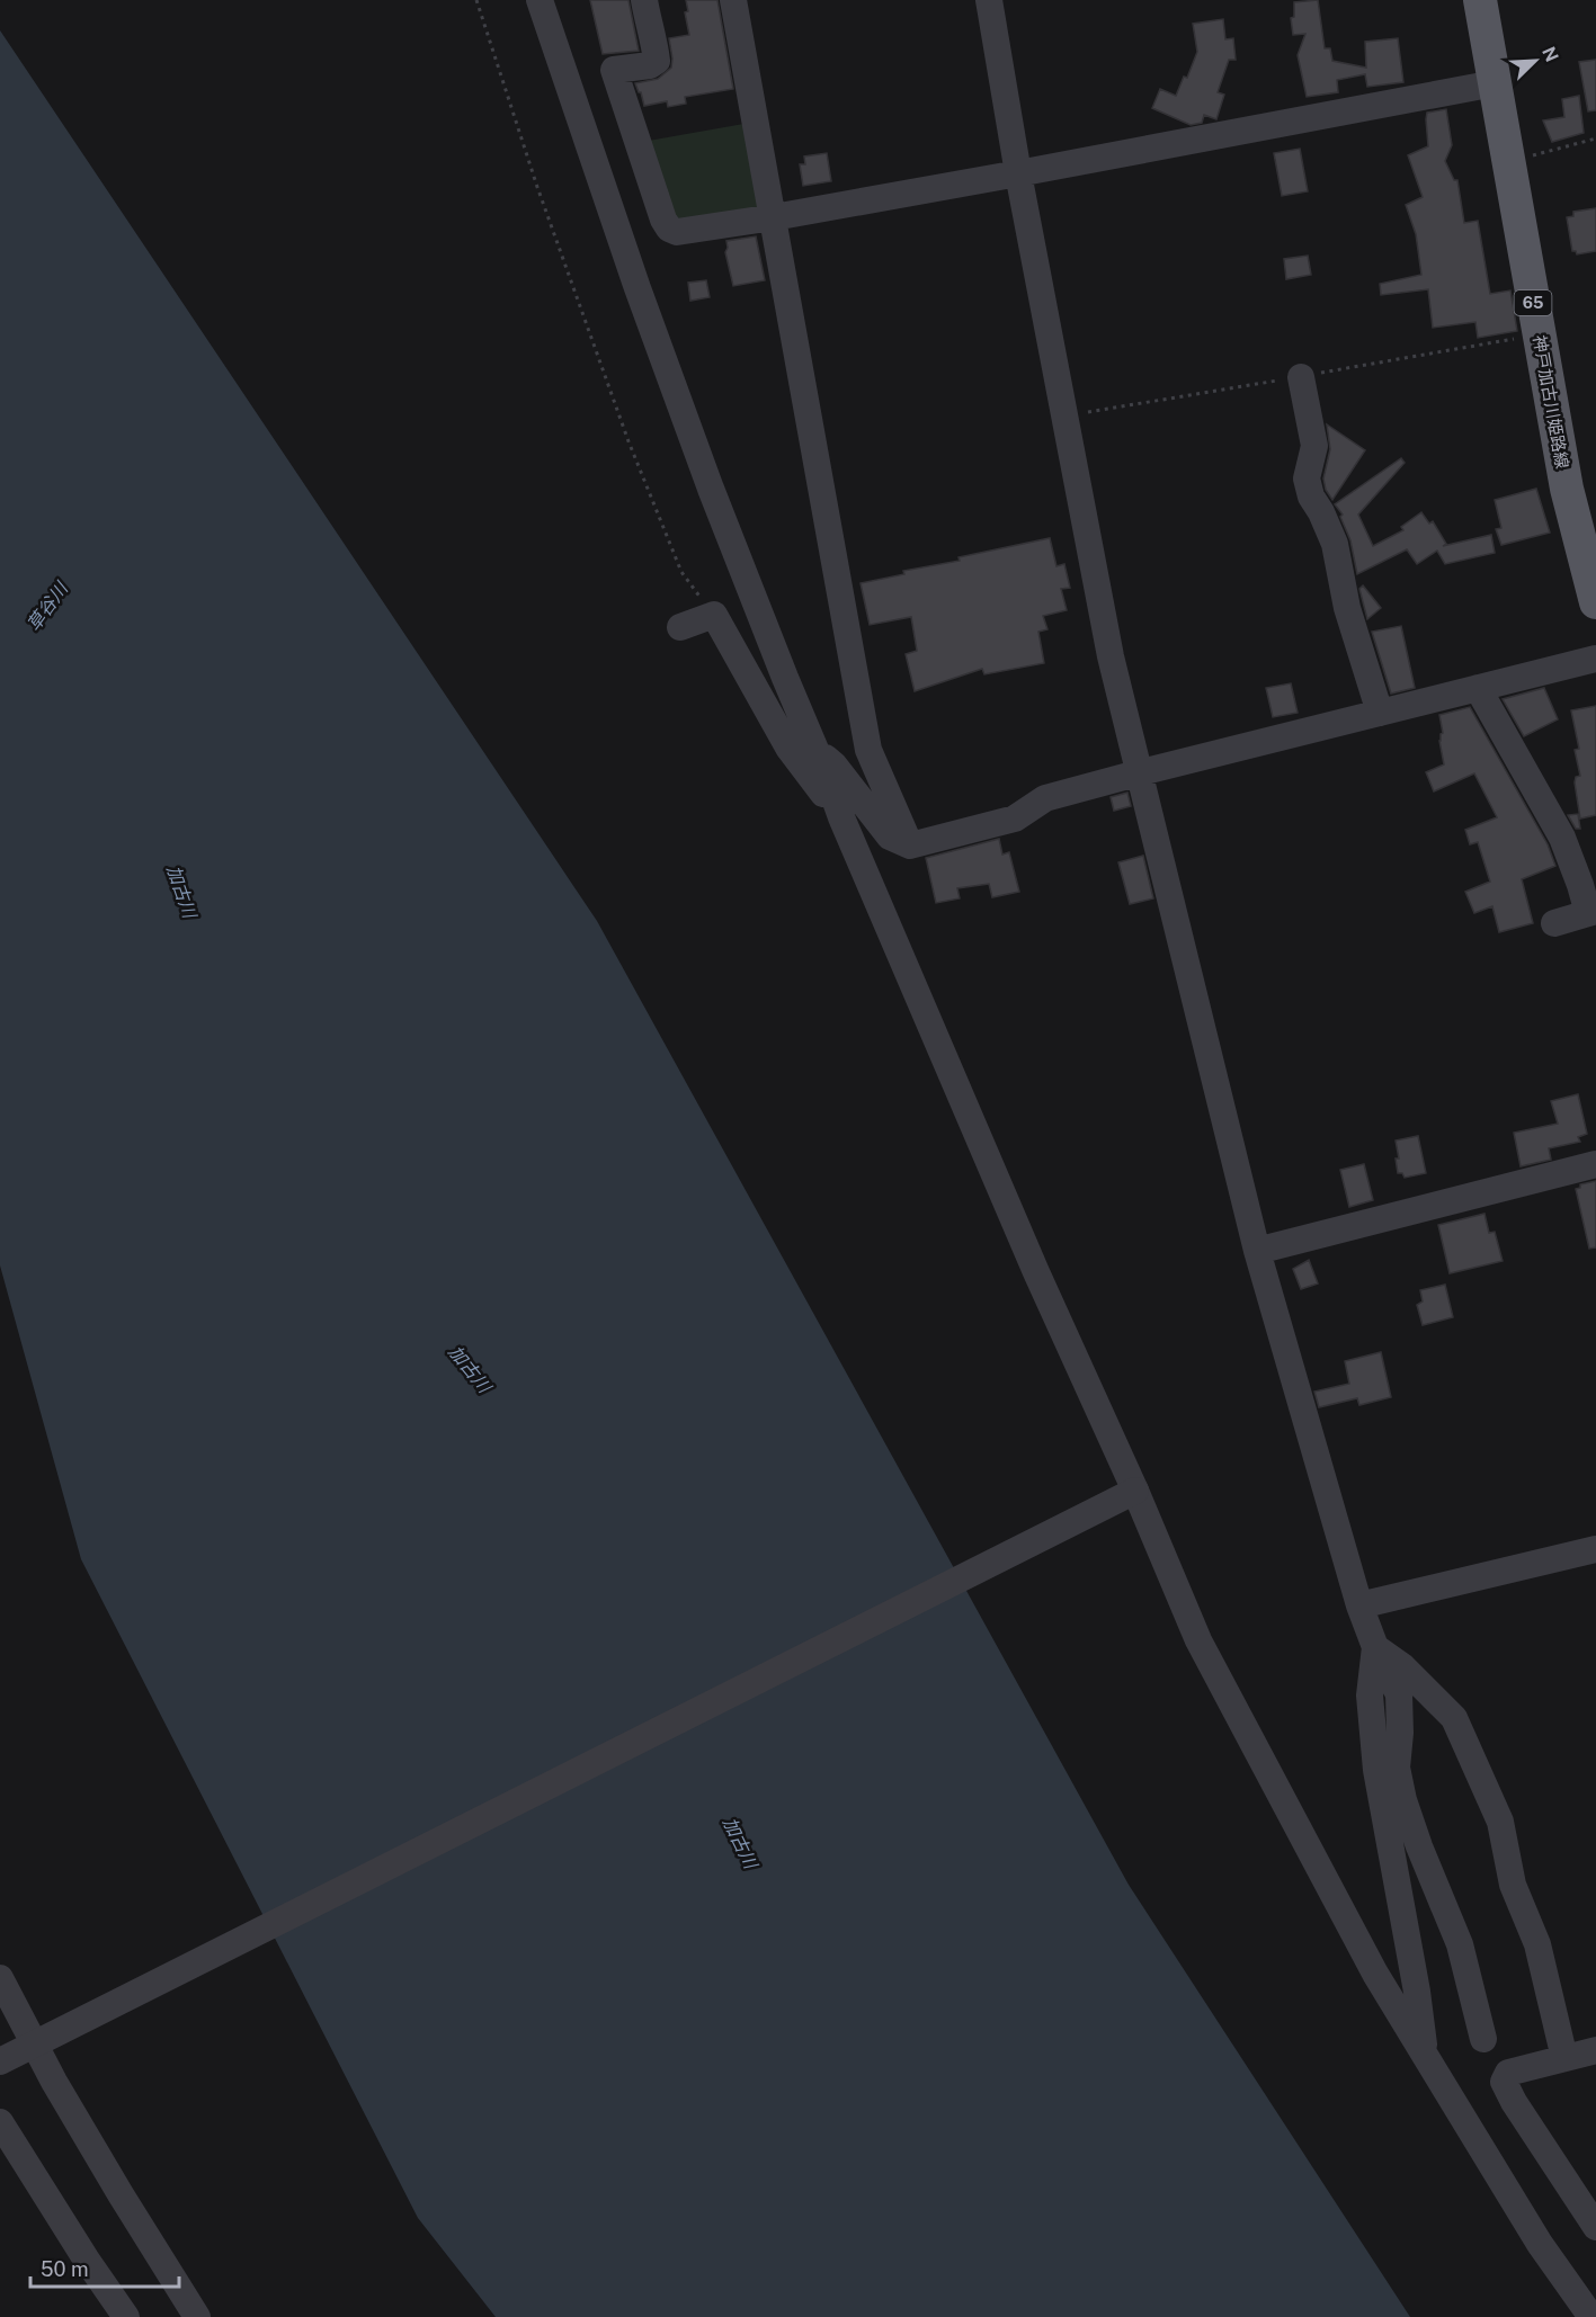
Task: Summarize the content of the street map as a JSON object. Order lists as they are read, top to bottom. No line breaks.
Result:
{"streets":{"main road":["65","神戸加古川姫路線"]},"water":["草谷川","加古川"],"scale_bar":"50 m","north":"top right"}
